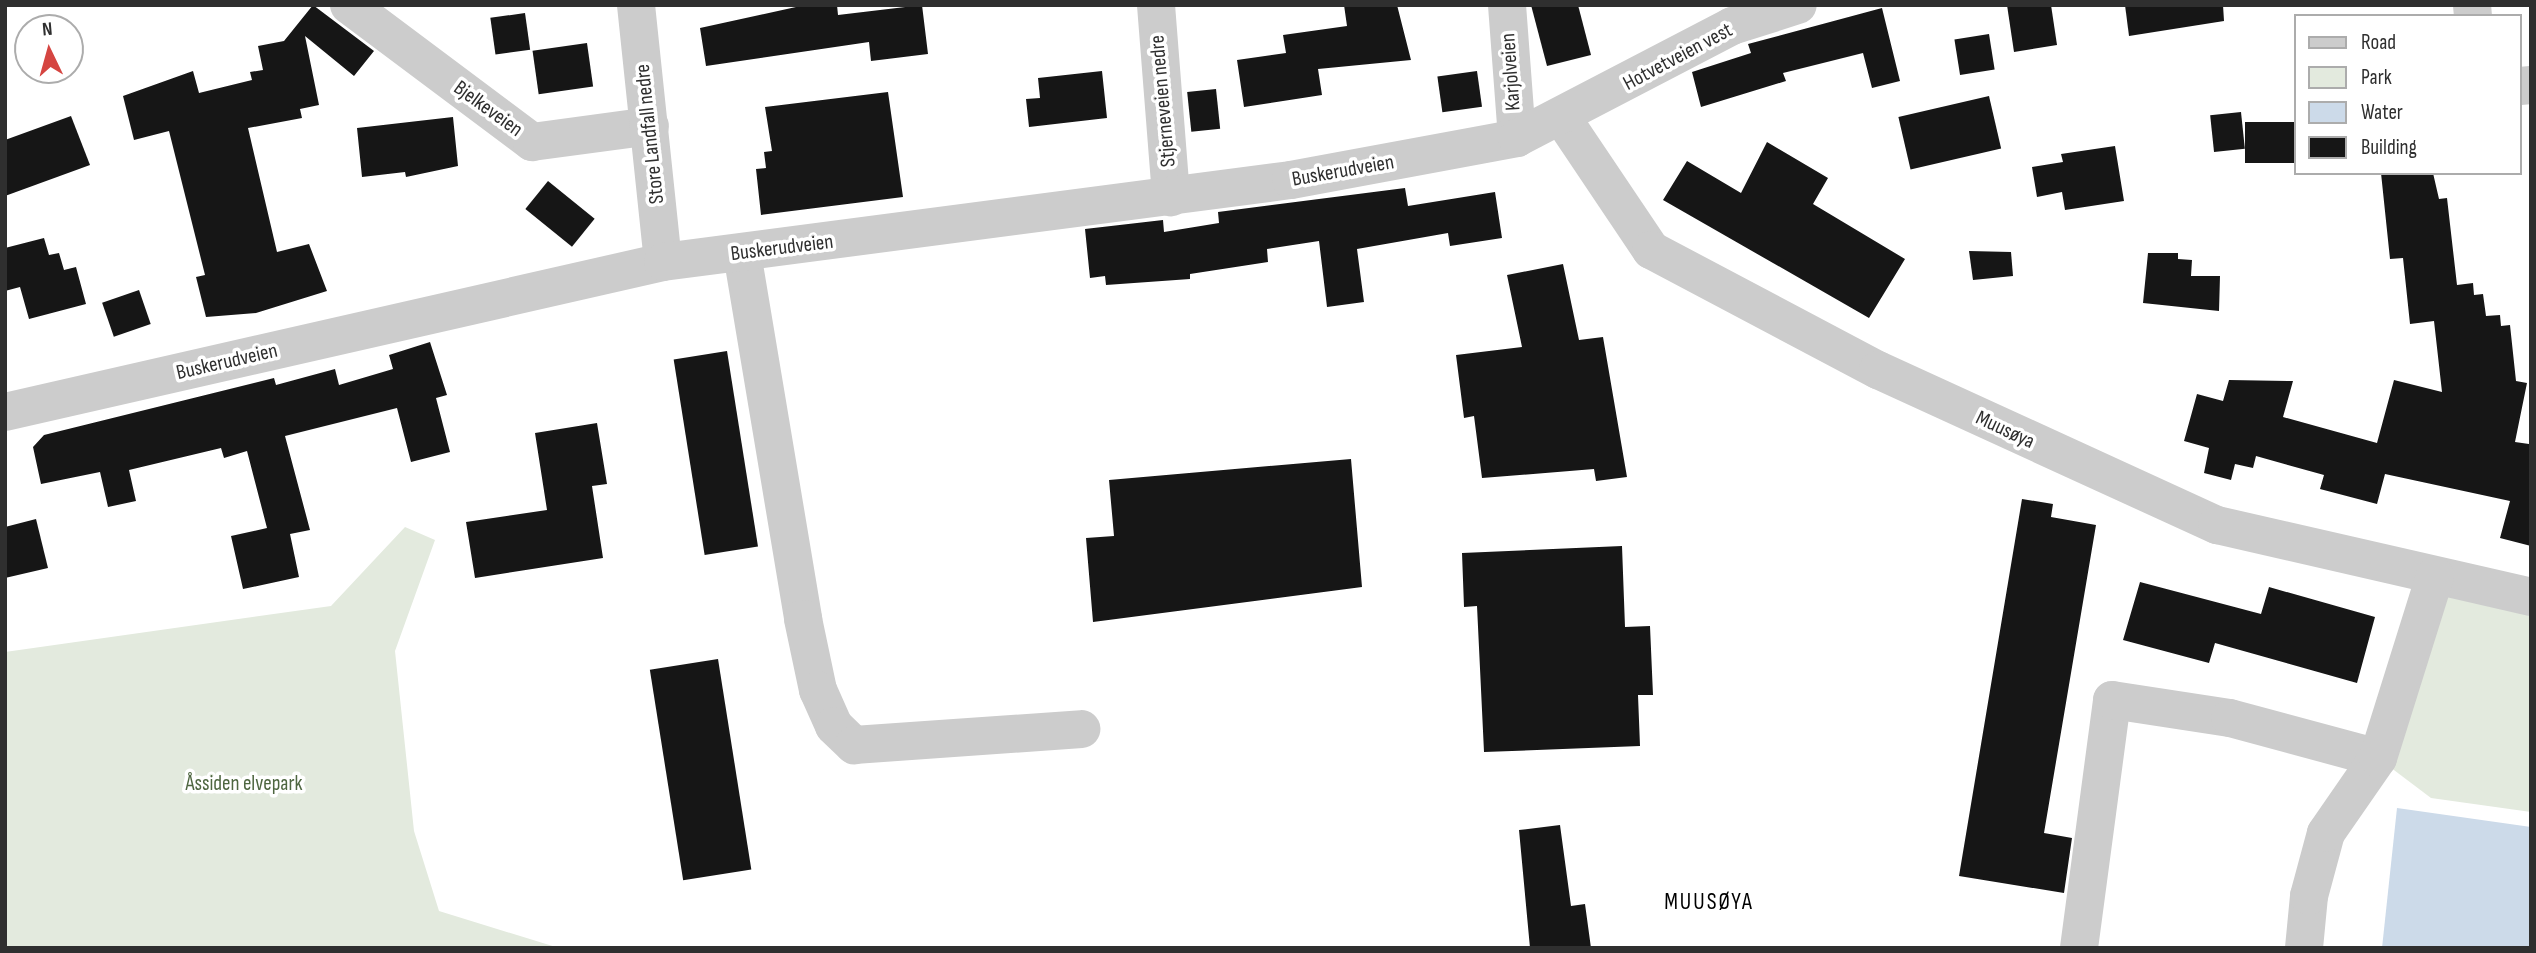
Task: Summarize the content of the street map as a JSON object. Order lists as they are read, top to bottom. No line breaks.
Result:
{"streets":{"street":["Hotvetveien vest","Karjolveien","Stjerneveien nedre","Bjelkeveien","Store Landfall nedre","Buskerudveien","Muusøya"]},"crossings":[["Hotvetveien vest","Buskerudveien"],["Hotvetveien vest","Muusøya"],["Karjolveien","Buskerudveien"],["Stjerneveien nedre","Buskerudveien"],["Bjelkeveien","Store Landfall nedre"],["Store Landfall nedre","Buskerudveien"],["Buskerudveien","Muusøya"]],"districts":["MUUSØYA"],"parks":["Åssiden elvepark"],"legend":["Road","Park","Water","Building"],"north":"top"}
